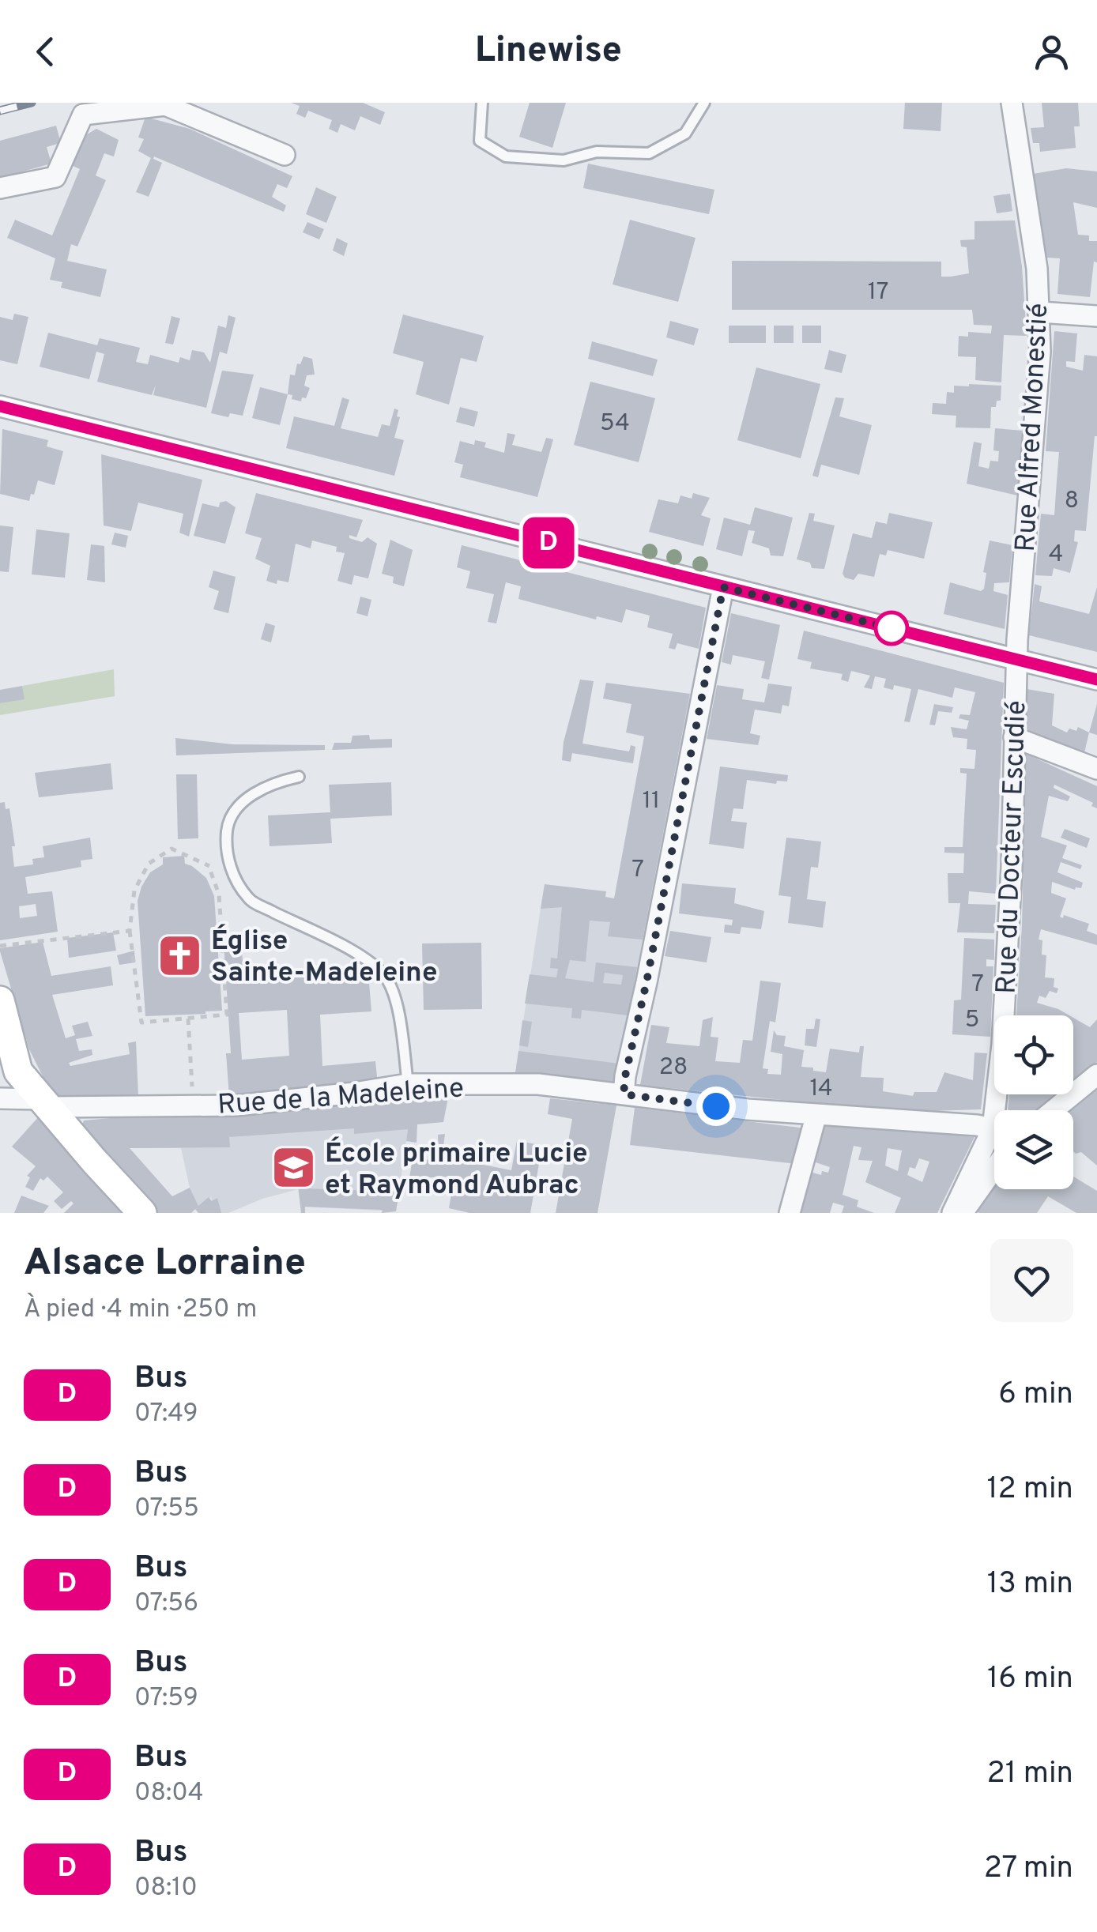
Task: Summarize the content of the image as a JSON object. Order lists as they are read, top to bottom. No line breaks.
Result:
{"streets":{"street":["Rue Alfred Monestié","Rue du Docteur Escudié","Rue de la Madeleine"]},"crossings":[["Rue Alfred Monestié","Rue du Docteur Escudié"]],"places":{"church":["Église Sainte-Madeleine"],"school or university":["École primaire Lucie et Raymond Aubrac"]},"lines":["bus line D"],"house_numbers":["17","54","8","4","11","7","7","5","28","14"],"page":{"header":"Linewise","on_map":"D","heading":["Alsace Lorraine","À pied · 4 min · 250 m"],"list":[{"mark":"D","name":"Bus","note":"07:49","value":"6 min"},{"mark":"D","name":"Bus","note":"07:55","value":"12 min"},{"mark":"D","name":"Bus","note":"07:56","value":"13 min"},{"mark":"D","name":"Bus","note":"07:59","value":"16 min"},{"mark":"D","name":"Bus","note":"08:04","value":"21 min"},{"mark":"D","name":"Bus","note":"08:10","value":"27 min"}]}}
